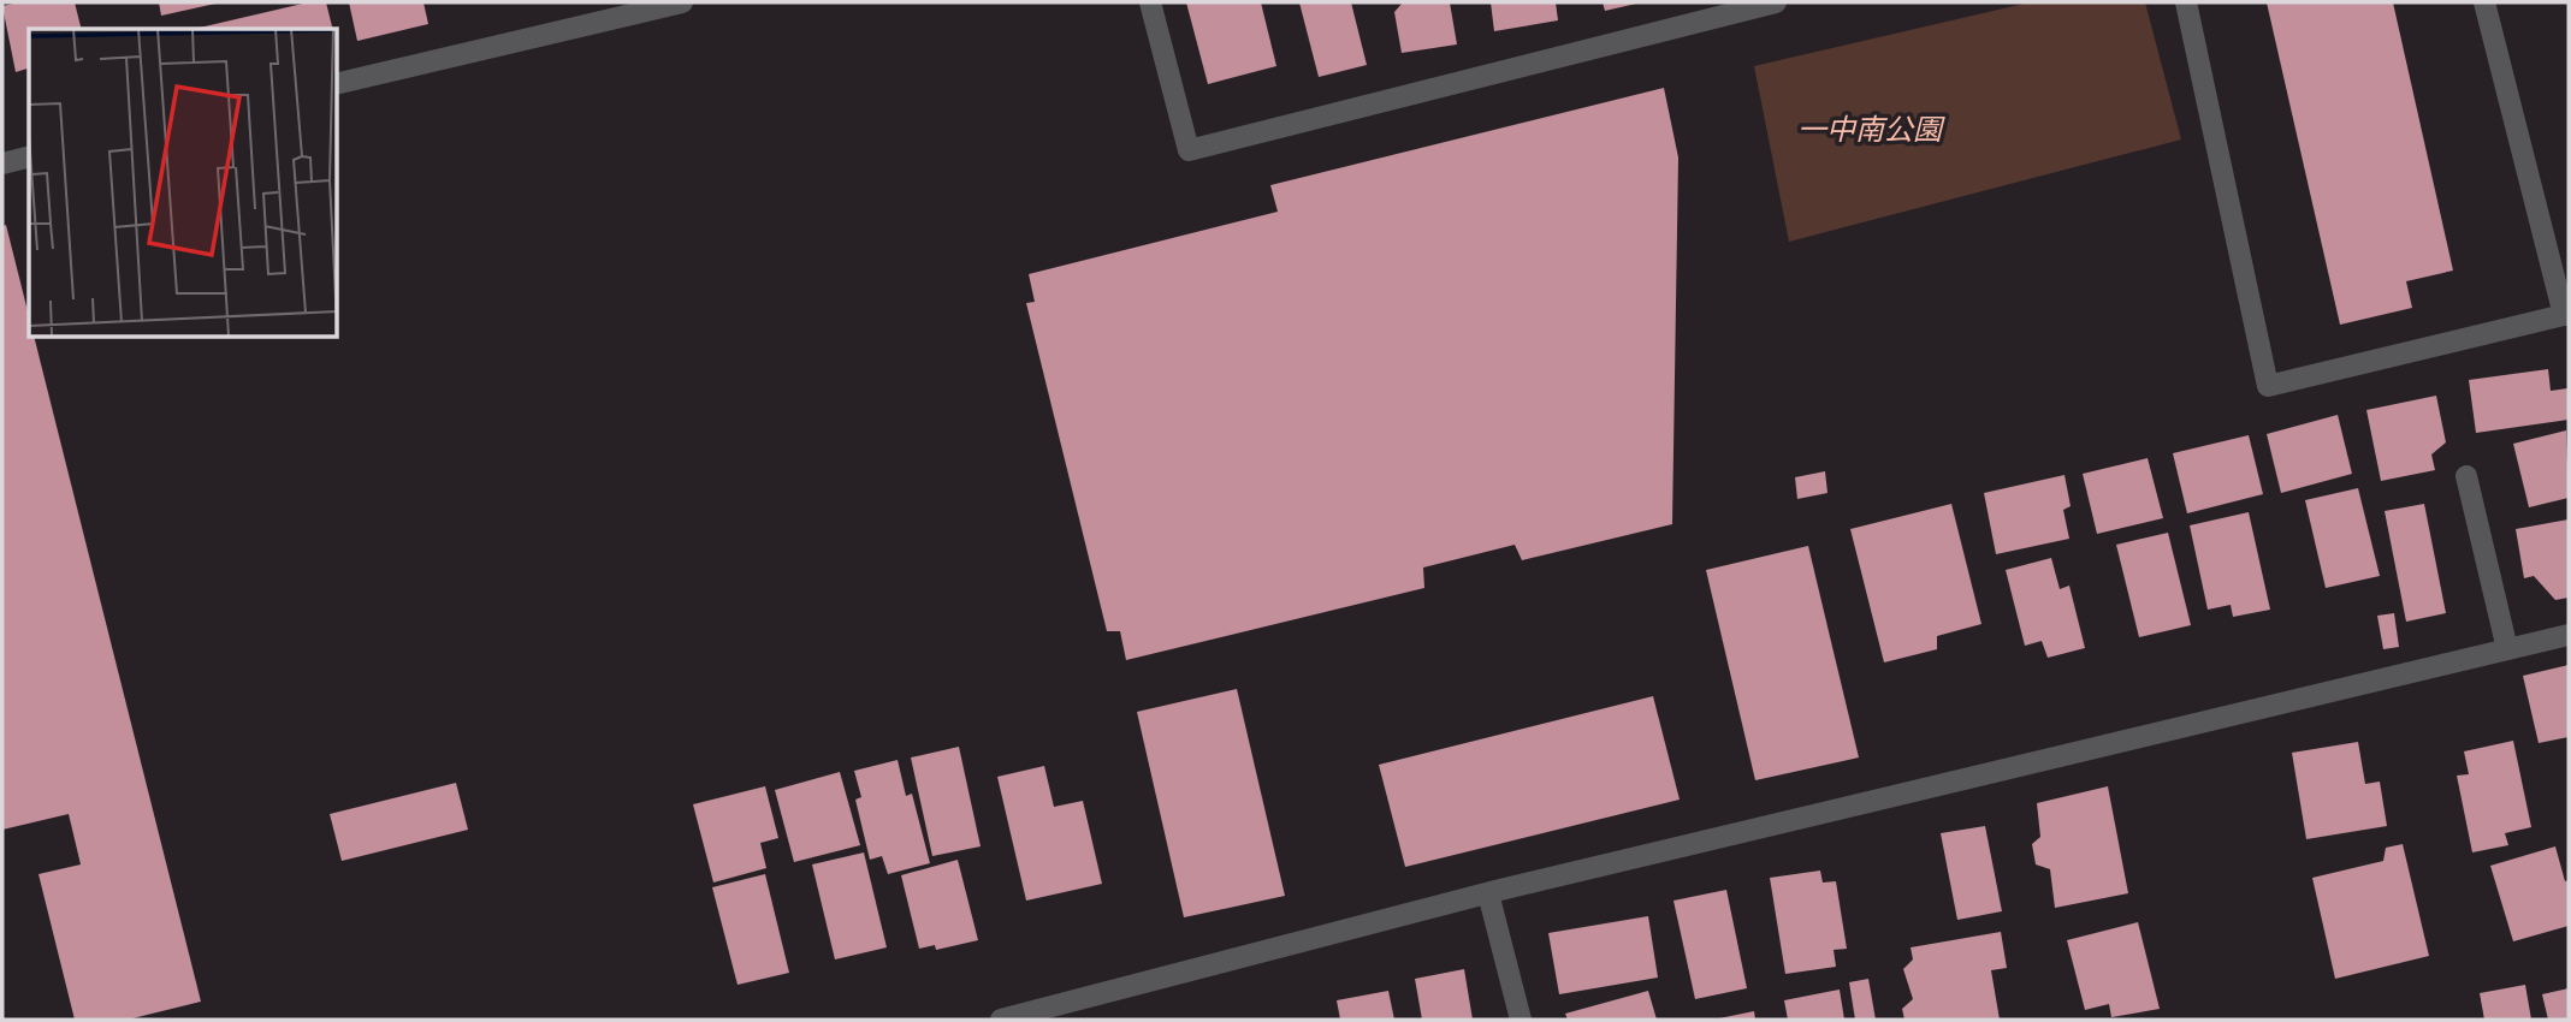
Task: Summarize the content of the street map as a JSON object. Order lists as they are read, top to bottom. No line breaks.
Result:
{"parks":["一中南公園"]}
